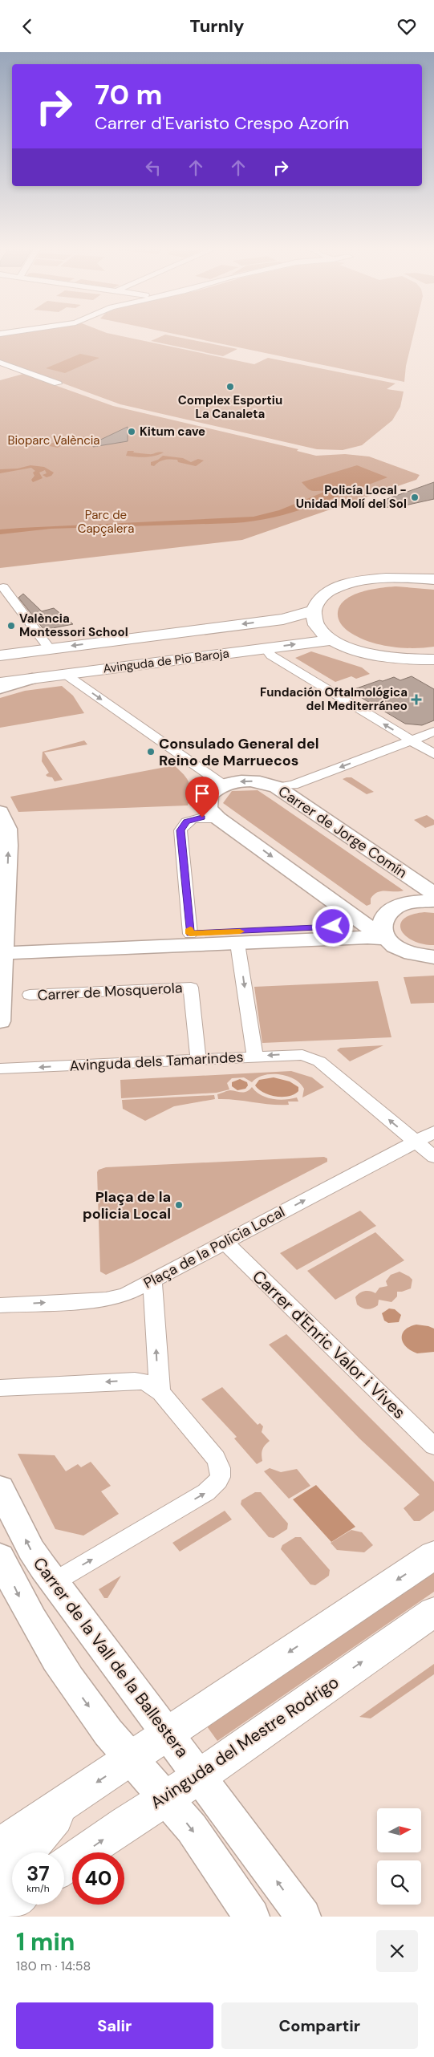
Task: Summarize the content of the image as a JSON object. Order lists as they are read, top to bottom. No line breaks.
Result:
{"streets":{"main road":["Avinguda de Pio Baroja","Avinguda del Mestre Rodrigo"],"street":["Carrer de Jorge Comín","Carrer de Mosquerola","Avinguda dels Tamarindes","Plaça de la Policia Local","Carrer d'Enric Valor i Vives","Carrer de la Vall de la Ballestera"]},"crossings":[["Carrer de Mosquerola","Avinguda dels Tamarindes"],["Avinguda dels Tamarindes","Plaça de la Policia Local"],["Plaça de la Policia Local","Carrer d'Enric Valor i Vives"],["Carrer de la Vall de la Ballestera","Avinguda del Mestre Rodrigo"]],"parks":["Bioparc València","Parc de Capçalera"],"places":{"other":["Complex Esportiu La Canaleta","Kitum cave","Policía Local - Unidad Molí del Sol","València Montessori School","Consulado General del Reino de Marruecos","Plaça de la policia Local"],"health":["Fundación Oftalmológica del Mediterráneo"]},"north":"right","page":{"header":"Turnly","turn":["70 m","Carrer d'Evaristo Crespo Azorín"],"speed":"37 km/h","limit":"40","heading":["1 min","180 m · 14:58"],"buttons":["Salir","Compartir"]}}
